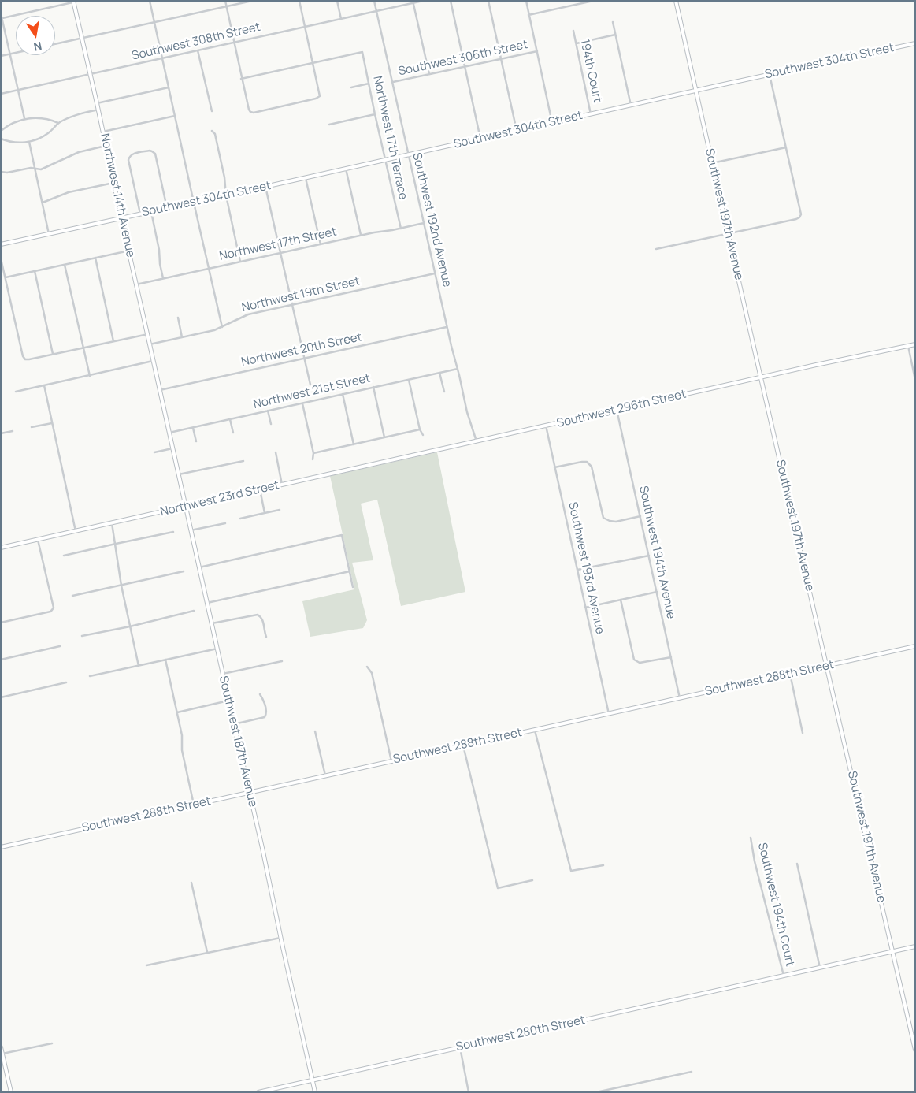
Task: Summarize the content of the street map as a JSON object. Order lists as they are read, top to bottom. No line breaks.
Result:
{"streets":{"street":["Southwest 308th Street","Southwest 306th Street","Southwest 304th Street","194th Court","Northwest 17th Terrace","Northwest 14th Avenue","Southwest 197th Avenue","Southwest 192nd Avenue","Northwest 17th Street","Northwest 19th Street","Northwest 20th Street","Northwest 21st Street","Southwest 296th Street","Northwest 23rd Street","Southwest 194th Avenue","Southwest 193rd Avenue","Southwest 288th Street","Southwest 187th Avenue","Southwest 194th Court","Southwest 280th Street"]},"crossings":[["Southwest 308th Street","Northwest 14th Avenue"],["Southwest 308th Street","Southwest 192nd Avenue"],["Southwest 306th Street","Southwest 192nd Avenue"],["Southwest 304th Street","194th Court"],["Southwest 304th Street","Northwest 17th Terrace"],["Southwest 304th Street","Northwest 14th Avenue"],["Southwest 304th Street","Southwest 197th Avenue"],["Southwest 304th Street","Southwest 192nd Avenue"],["Northwest 17th Terrace","Northwest 17th Street"],["Northwest 14th Avenue","Northwest 17th Street"],["Northwest 14th Avenue","Northwest 19th Street"],["Northwest 14th Avenue","Northwest 20th Street"],["Northwest 14th Avenue","Southwest 187th Avenue"],["Southwest 197th Avenue","Southwest 296th Street"],["Southwest 197th Avenue","Southwest 288th Street"],["Southwest 192nd Avenue","Northwest 17th Street"],["Southwest 192nd Avenue","Northwest 19th Street"],["Southwest 192nd Avenue","Northwest 20th Street"],["Southwest 192nd Avenue","Northwest 21st Street"],["Southwest 192nd Avenue","Southwest 296th Street"],["Northwest 20th Street","Southwest 187th Avenue"],["Northwest 21st Street","Southwest 187th Avenue"],["Southwest 296th Street","Northwest 23rd Street"],["Southwest 296th Street","Southwest 194th Avenue"],["Southwest 296th Street","Southwest 193rd Avenue"],["Northwest 23rd Street","Southwest 187th Avenue"],["Southwest 194th Avenue","Southwest 288th Street"],["Southwest 193rd Avenue","Southwest 288th Street"],["Southwest 288th Street","Southwest 187th Avenue"],["Southwest 187th Avenue","Southwest 280th Street"],["Southwest 194th Court","Southwest 280th Street"]],"north":"bottom"}
